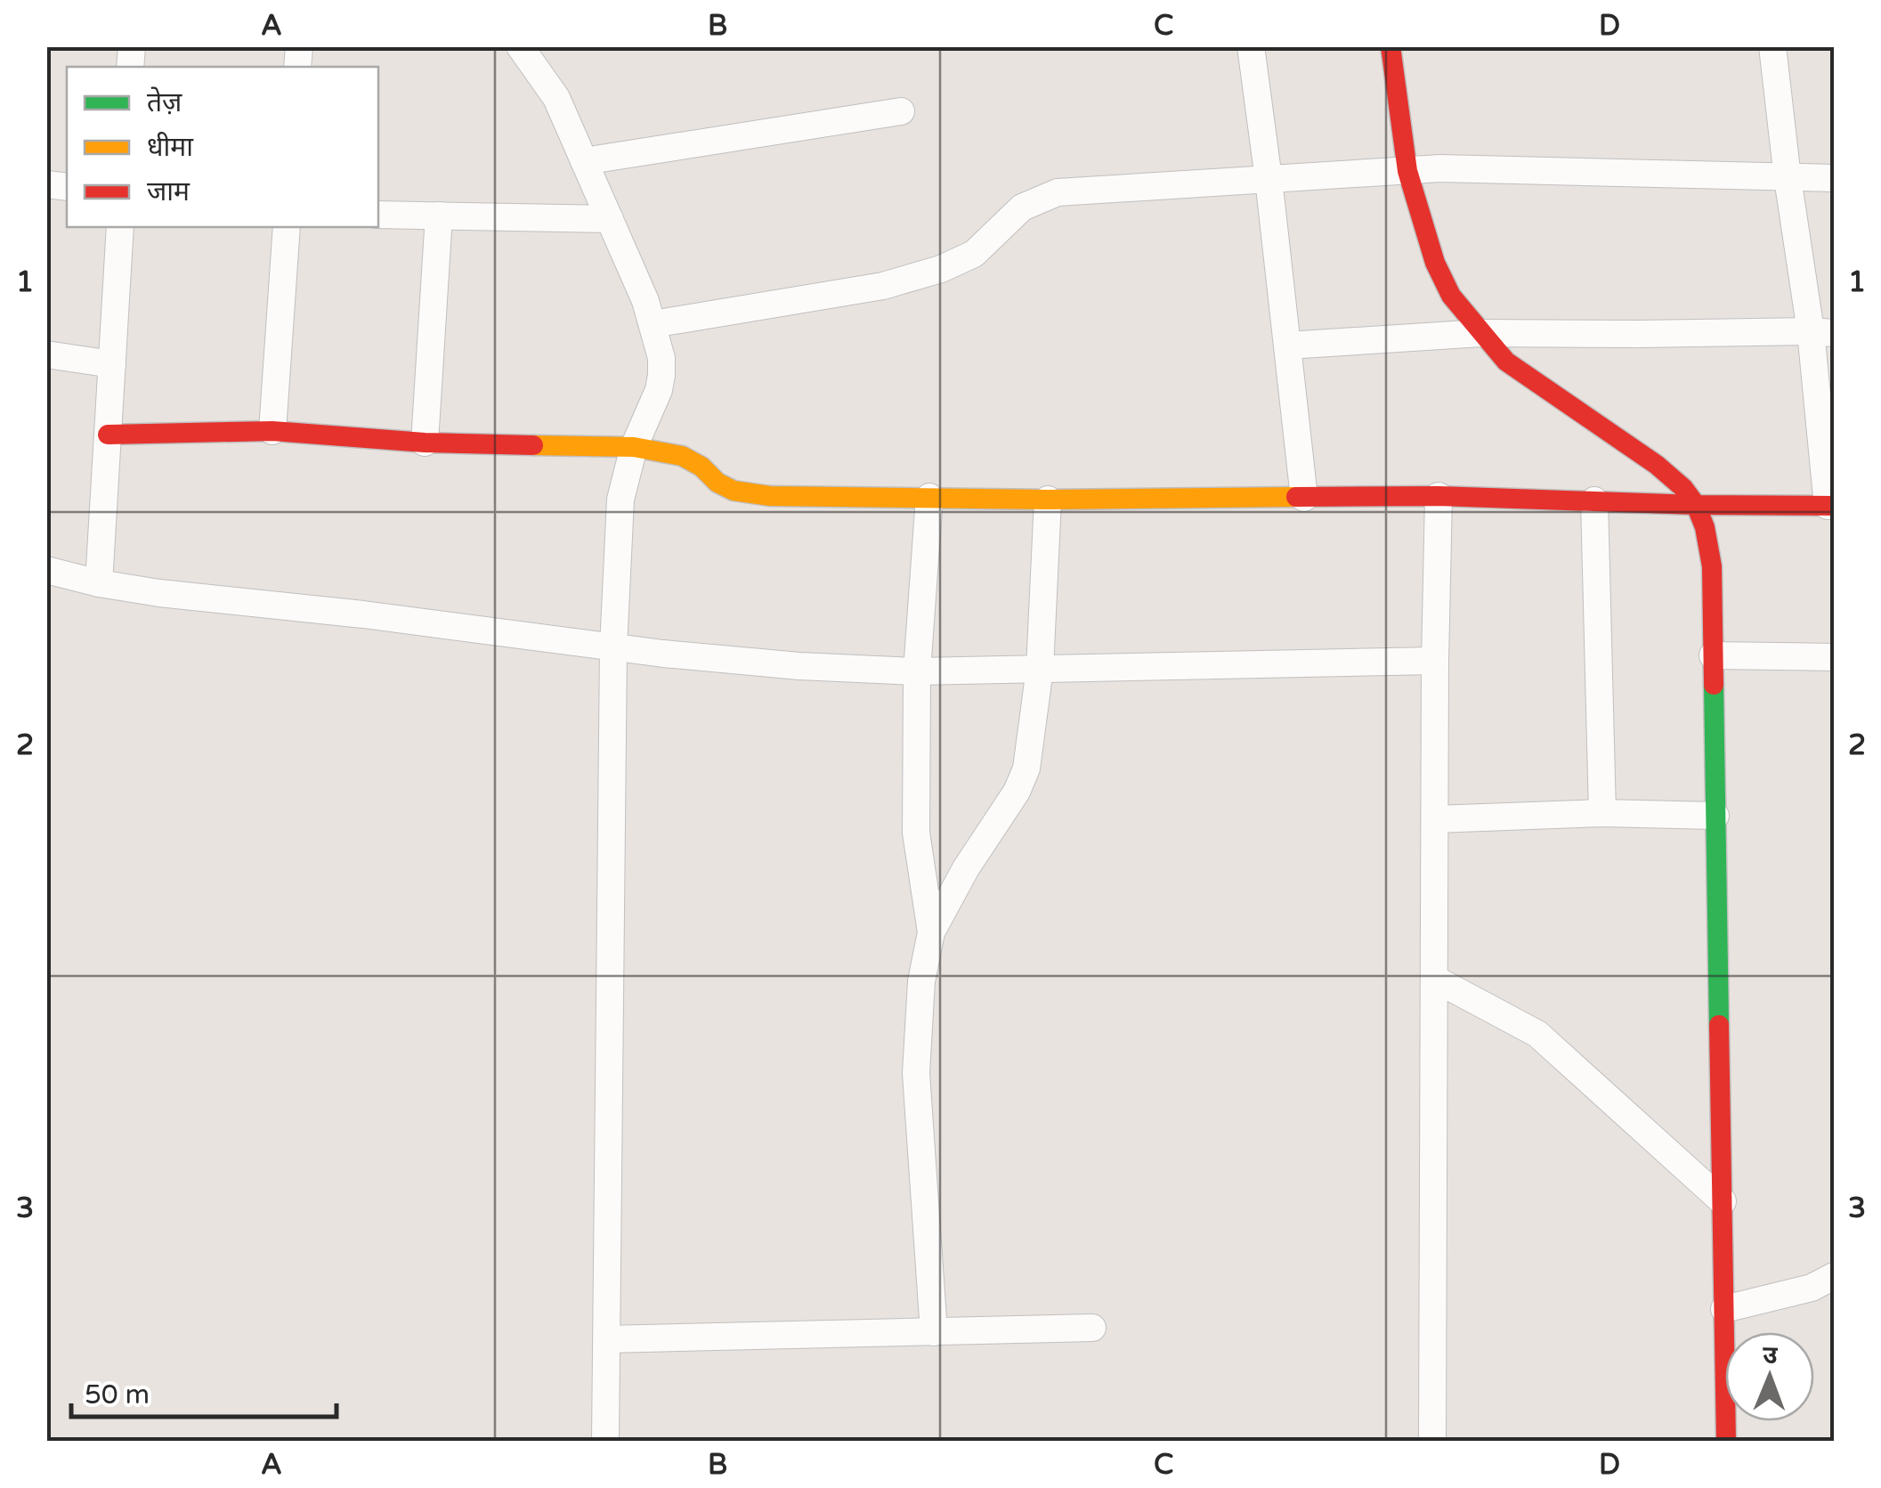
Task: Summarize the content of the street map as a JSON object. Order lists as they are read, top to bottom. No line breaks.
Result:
{"legend":["तेज़","धीमा","जाम"],"scale_bar":"50 m","north":"top","grid":{"columns":["A","B","C","D"],"rows":["1","2","3"]}}
